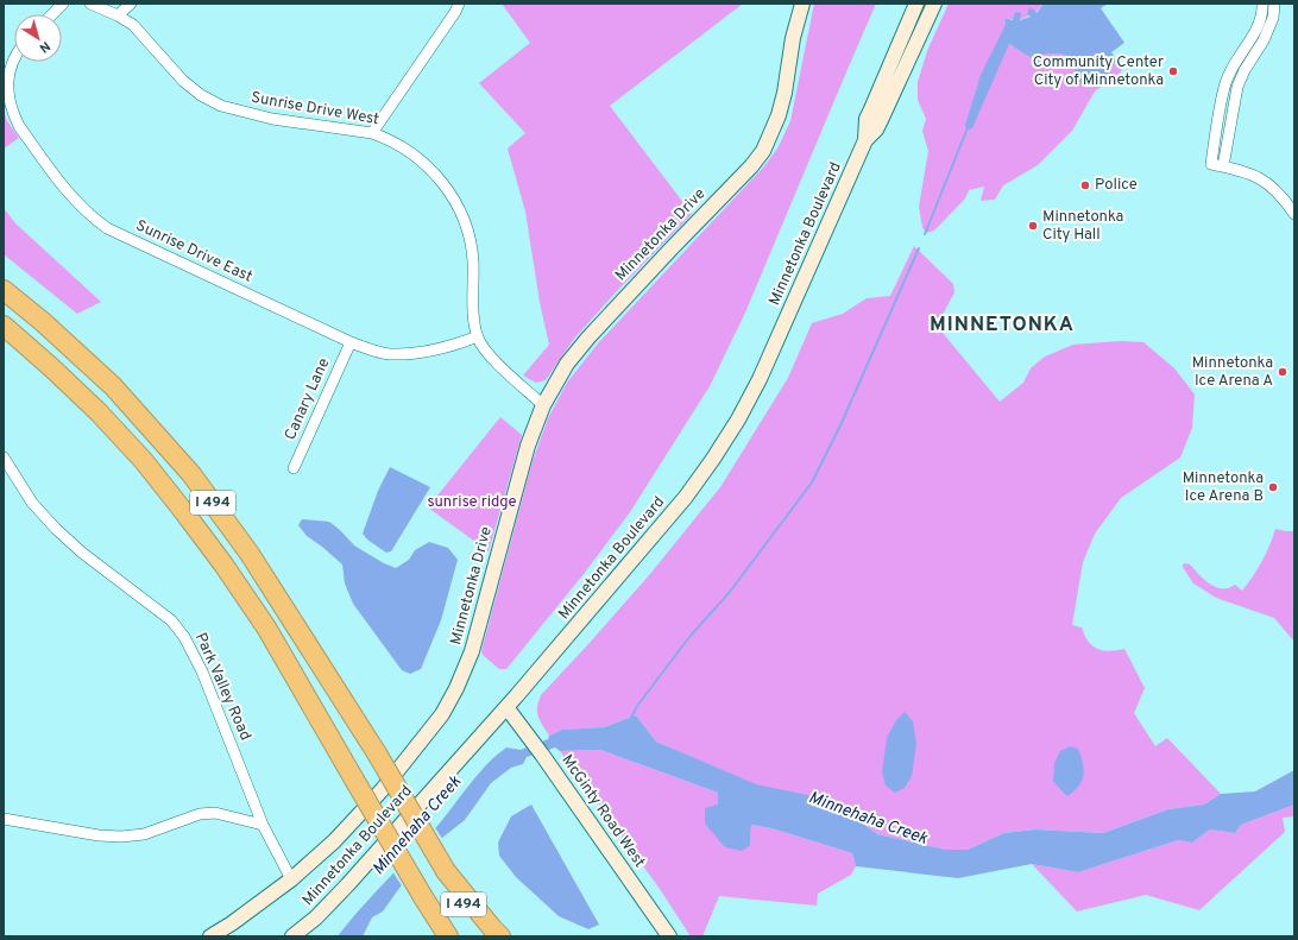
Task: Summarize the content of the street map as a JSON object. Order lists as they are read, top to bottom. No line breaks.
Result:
{"streets":{"highway":["I 494"],"main road":["Minnetonka Boulevard","Minnetonka Drive","McGinty Road West"],"street":["Sunrise Drive West","Sunrise Drive East","Canary Lane","Park Valley Road"]},"crossings":[["Sunrise Drive West","Minnetonka Drive"],["Sunrise Drive West","Sunrise Drive East"],["Minnetonka Boulevard","McGinty Road West"],["Minnetonka Drive","Park Valley Road"],["Sunrise Drive East","Canary Lane"]],"districts":["MINNETONKA"],"water":["Minnehaha Creek"],"parks":["sunrise ridge"],"places":["Community Center City of Minnetonka","Police","Minnetonka City Hall","Minnetonka Ice Arena A","Minnetonka Ice Arena B"],"north":"bottom right"}
